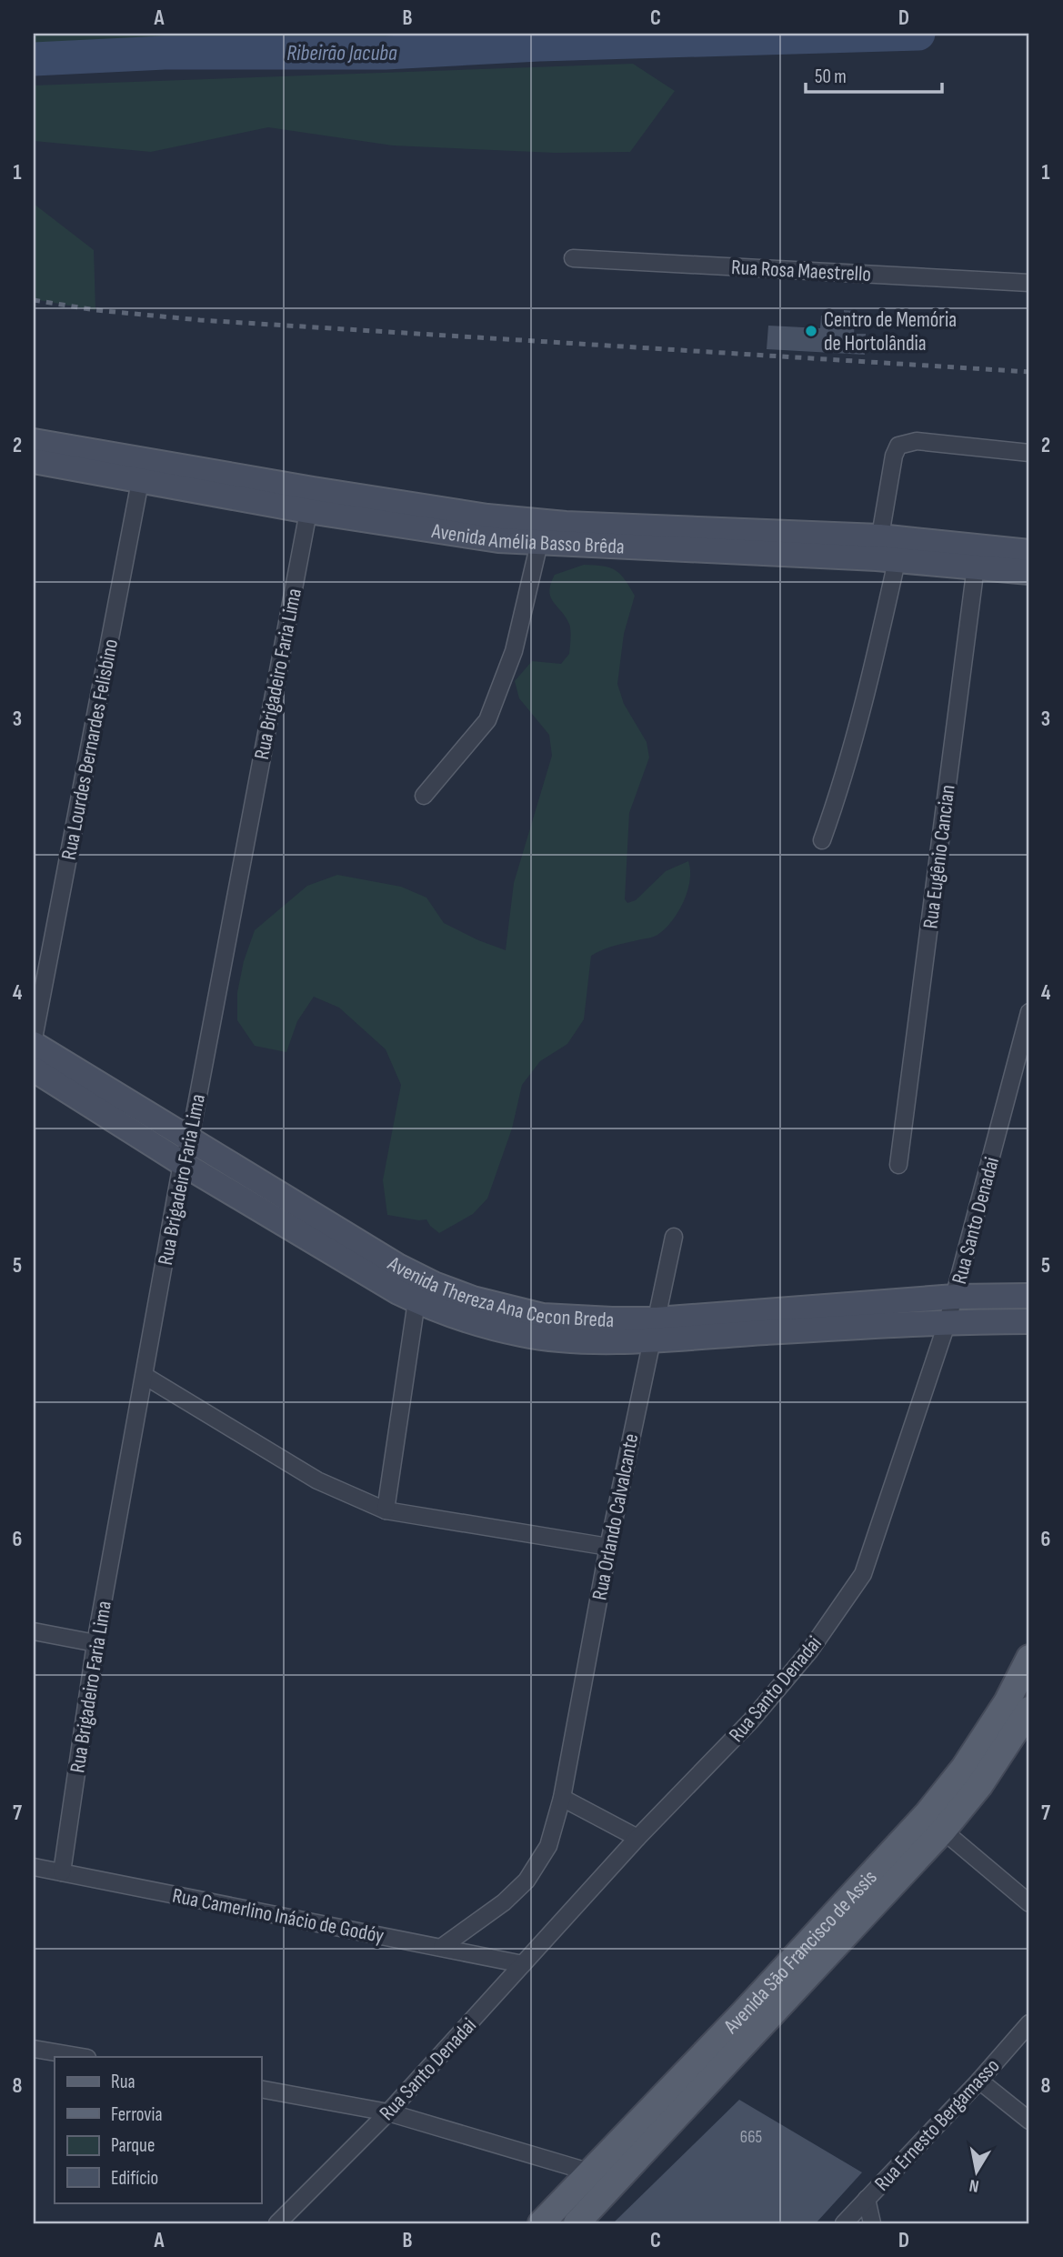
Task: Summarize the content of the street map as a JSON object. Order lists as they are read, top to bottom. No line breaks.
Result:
{"streets":{"main road":["Avenida Amélia Basso Brêda","Avenida Thereza Ana Cecon Breda","Avenida São Francisco de Assis"],"street":["Rua Rosa Maestrello","Rua Brigadeiro Faria Lima","Rua Lourdes Bernardes Felisbino","Rua Eugênio Cancian","Rua Santo Denadai","Rua Orlando Calvalcante","Rua Camerlino Inácio de Godóy","Rua Ernesto Bergamasso"]},"crossings":[["Avenida Amélia Basso Brêda","Rua Brigadeiro Faria Lima"],["Avenida Amélia Basso Brêda","Rua Lourdes Bernardes Felisbino"],["Avenida Amélia Basso Brêda","Rua Eugênio Cancian"],["Rua Brigadeiro Faria Lima","Avenida Thereza Ana Cecon Breda"],["Rua Brigadeiro Faria Lima","Rua Camerlino Inácio de Godóy"],["Rua Santo Denadai","Avenida Thereza Ana Cecon Breda"],["Rua Santo Denadai","Rua Camerlino Inácio de Godóy"],["Avenida Thereza Ana Cecon Breda","Rua Orlando Calvalcante"],["Rua Orlando Calvalcante","Rua Camerlino Inácio de Godóy"]],"water":["Ribeirão Jacuba"],"places":["Centro de Memória de Hortolândia"],"house_numbers":["665"],"legend":["Rua","Ferrovia","Parque","Edifício"],"scale_bar":"50 m","north":"bottom","grid":{"columns":["A","B","C","D"],"rows":["1","2","3","4","5","6","7","8"]}}
